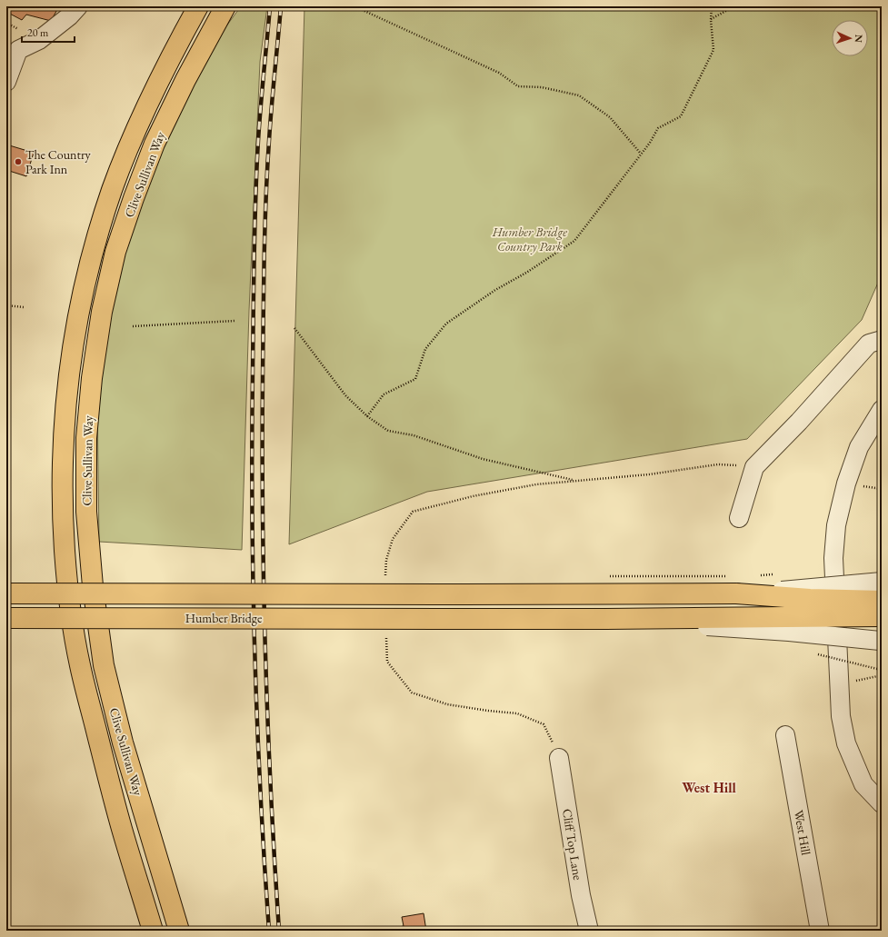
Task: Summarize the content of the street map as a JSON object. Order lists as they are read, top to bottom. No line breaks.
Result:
{"streets":{"highway":["Clive Sullivan Way","Humber Bridge"],"street":["West Hill","Cliff Top Lane"]},"districts":["West Hill"],"parks":["Humber Bridge Country Park"],"places":["The Country Park Inn"],"scale_bar":"20 m","north":"right"}
